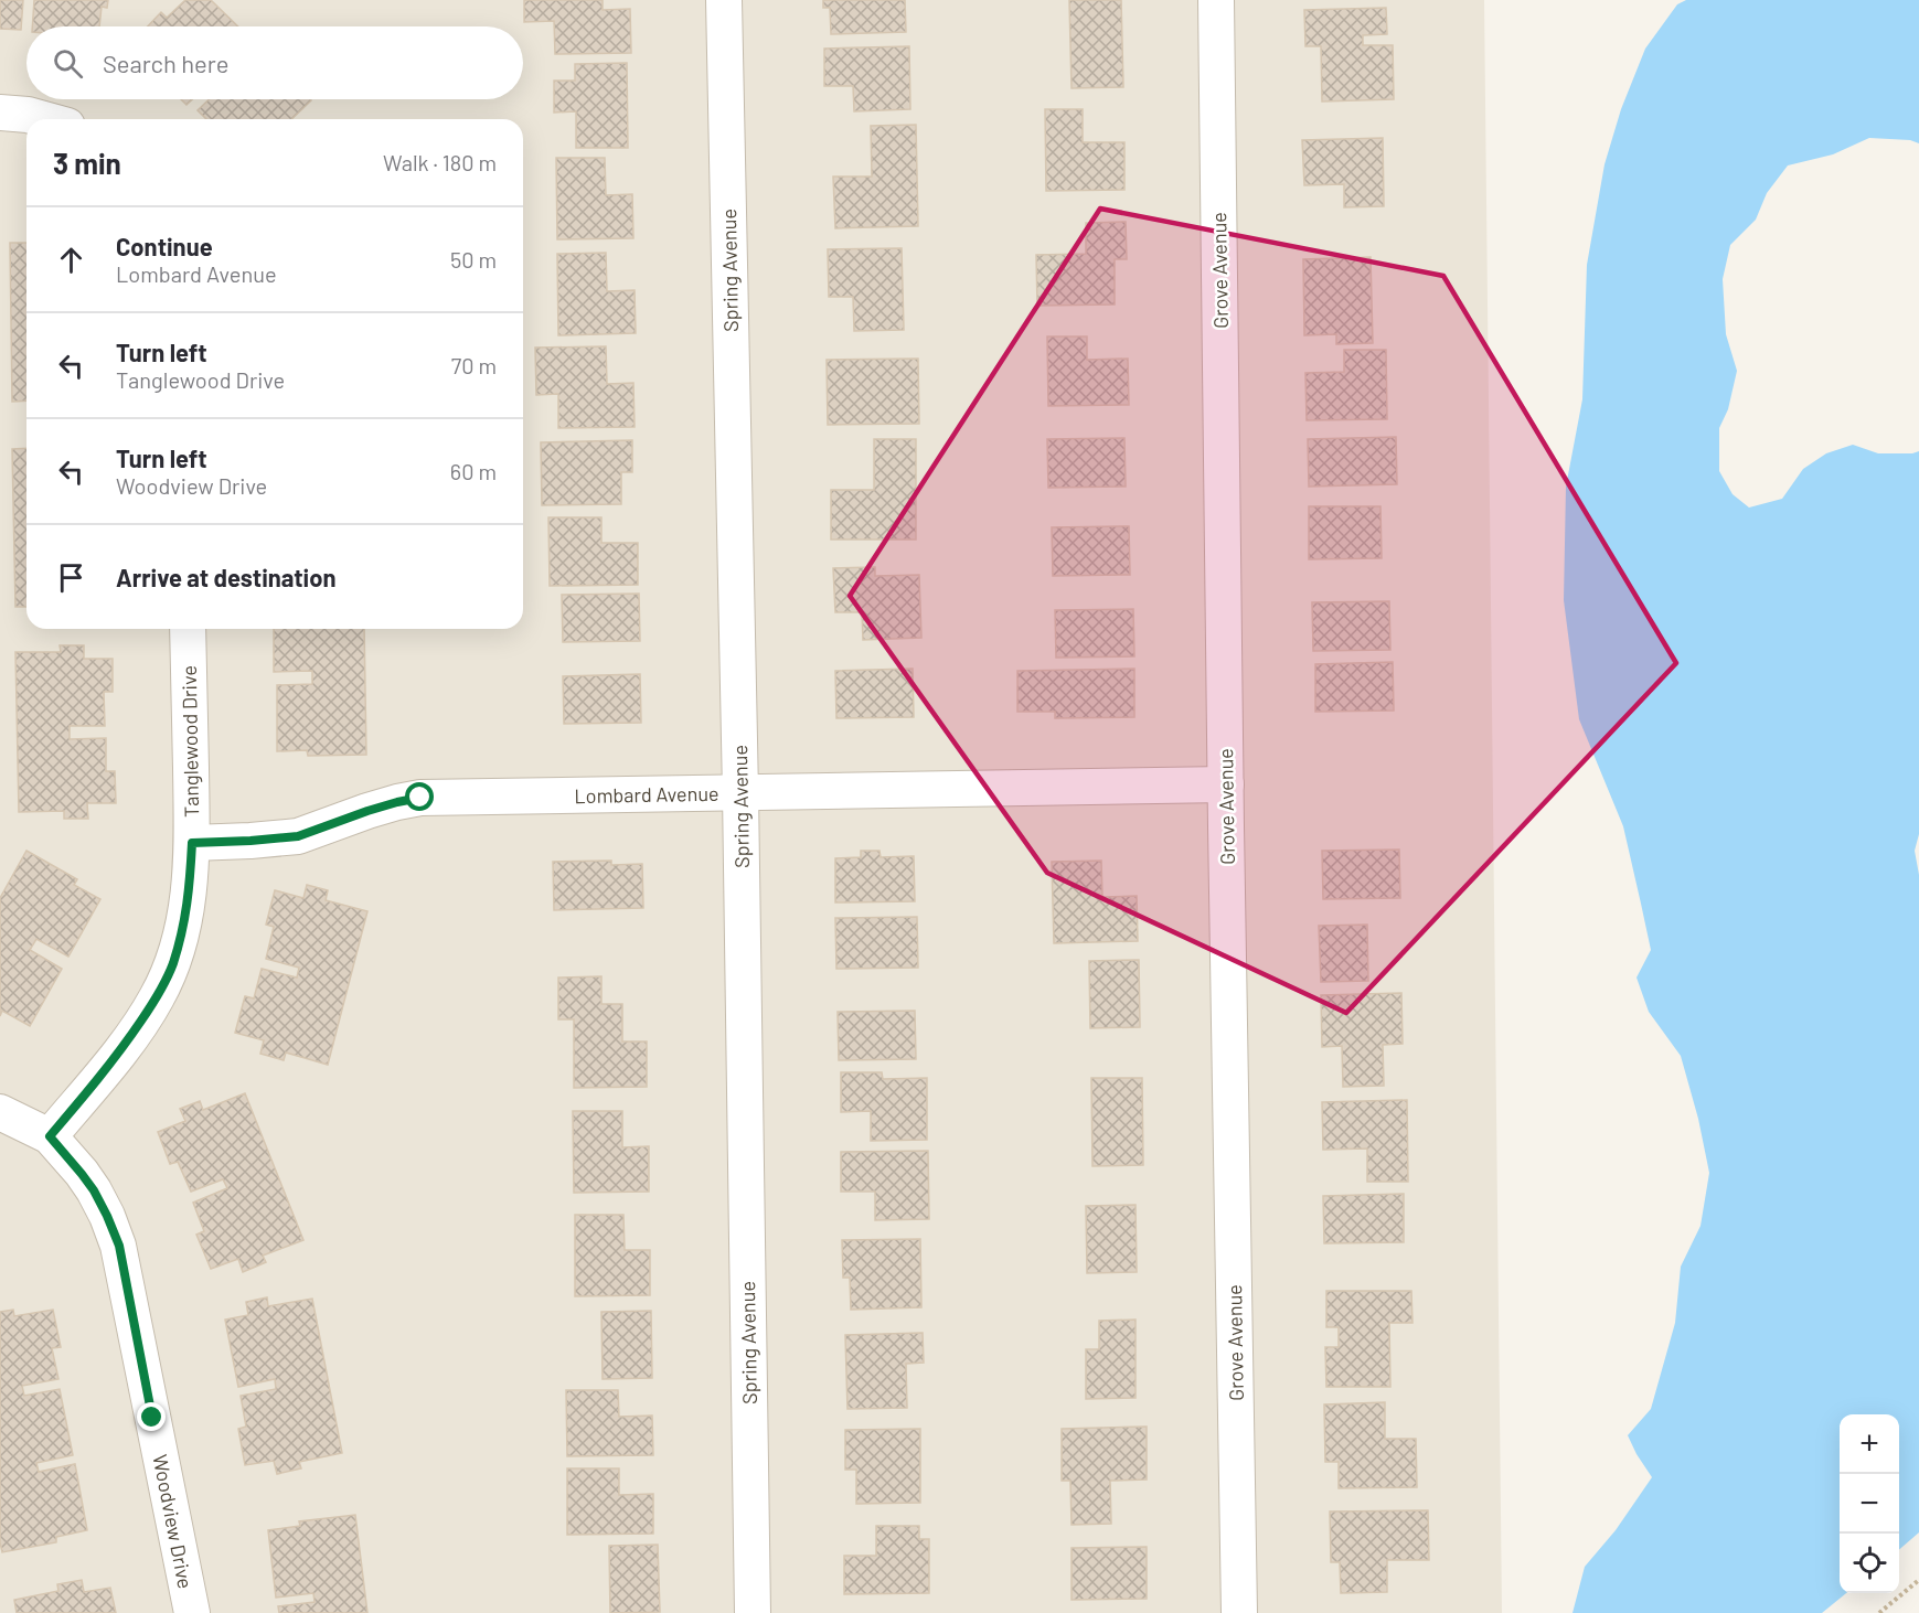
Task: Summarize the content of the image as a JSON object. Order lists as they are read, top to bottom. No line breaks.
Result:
{"streets":{"street":["Spring Avenue","Grove Avenue","Tanglewood Drive","Lombard Avenue","Woodview Drive"]},"crossings":[["Spring Avenue","Lombard Avenue"],["Grove Avenue","Lombard Avenue"],["Tanglewood Drive","Lombard Avenue"],["Tanglewood Drive","Woodview Drive"]],"page":{"search":"Search here","heading":["3 min","Walk · 180 m"],"list":[["Continue","Lombard Avenue","50 m"],["Turn left","Tanglewood Drive","70 m"],["Turn left","Woodview Drive","60 m"],"Arrive at destination"],"map_buttons":["+","−"]}}
